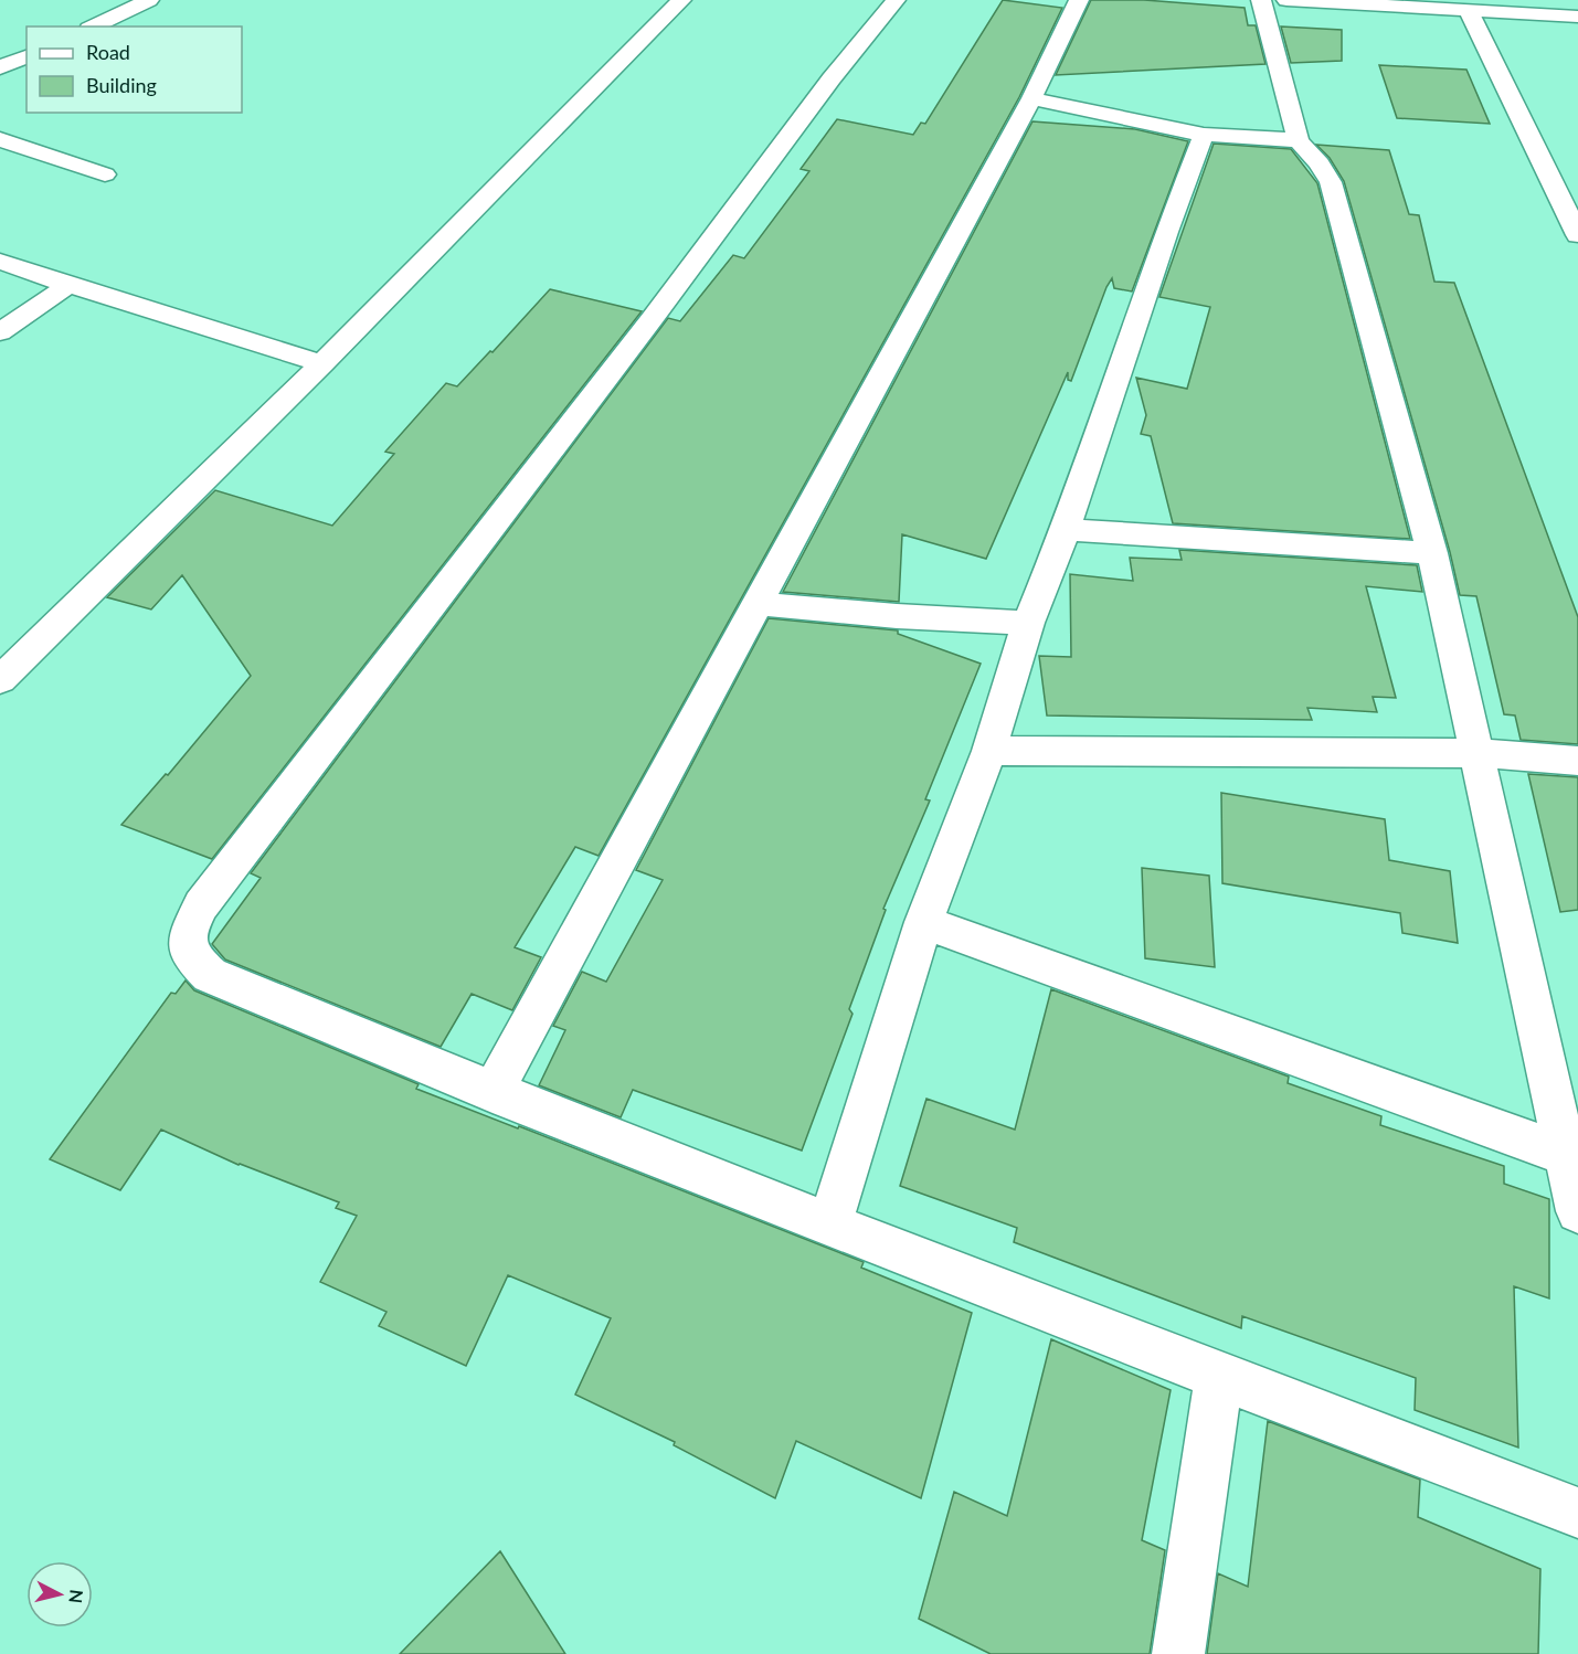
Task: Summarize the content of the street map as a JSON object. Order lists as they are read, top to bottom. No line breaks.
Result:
{"legend":["Road","Building"],"north":"right"}
